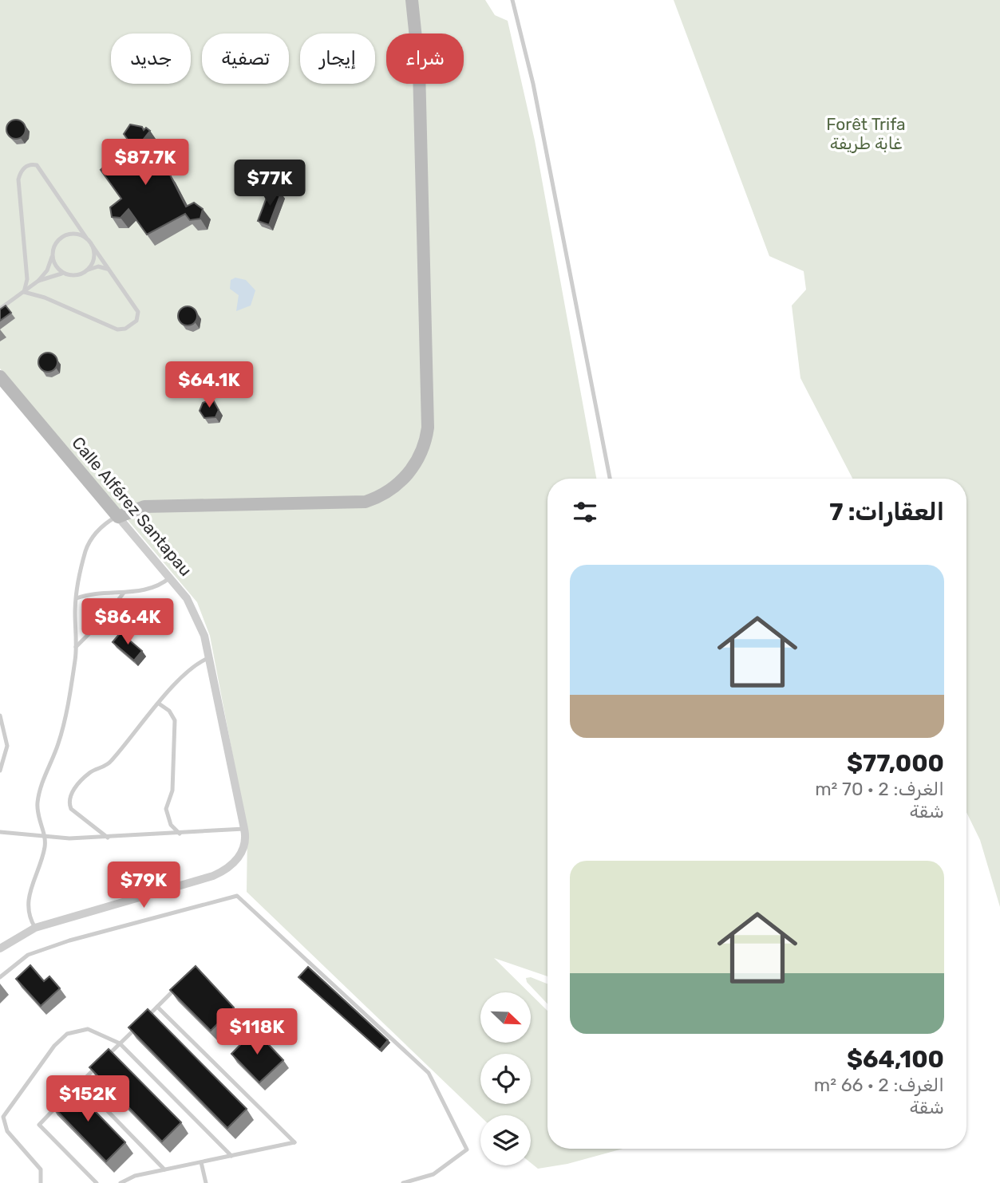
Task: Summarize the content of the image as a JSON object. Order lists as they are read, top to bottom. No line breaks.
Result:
{"streets":{"street":["Calle Alférez Santapau"]},"parks":["Forêt Trifa غابة طريفة"],"north":"bottom right","page":{"chip":["شراء","إيجار","تصفية","جديد"],"price":["$87.7K","$77K","$64.1K","$86.4K","$79K","$118K","$152K"],"heading":"العقارات: 7","list":[{"name":"$77,000","note":"الغرف: 2 · 70 m² · شقة"},{"name":"$64,100","note":"الغرف: 2 · 66 m² · شقة"}]}}
